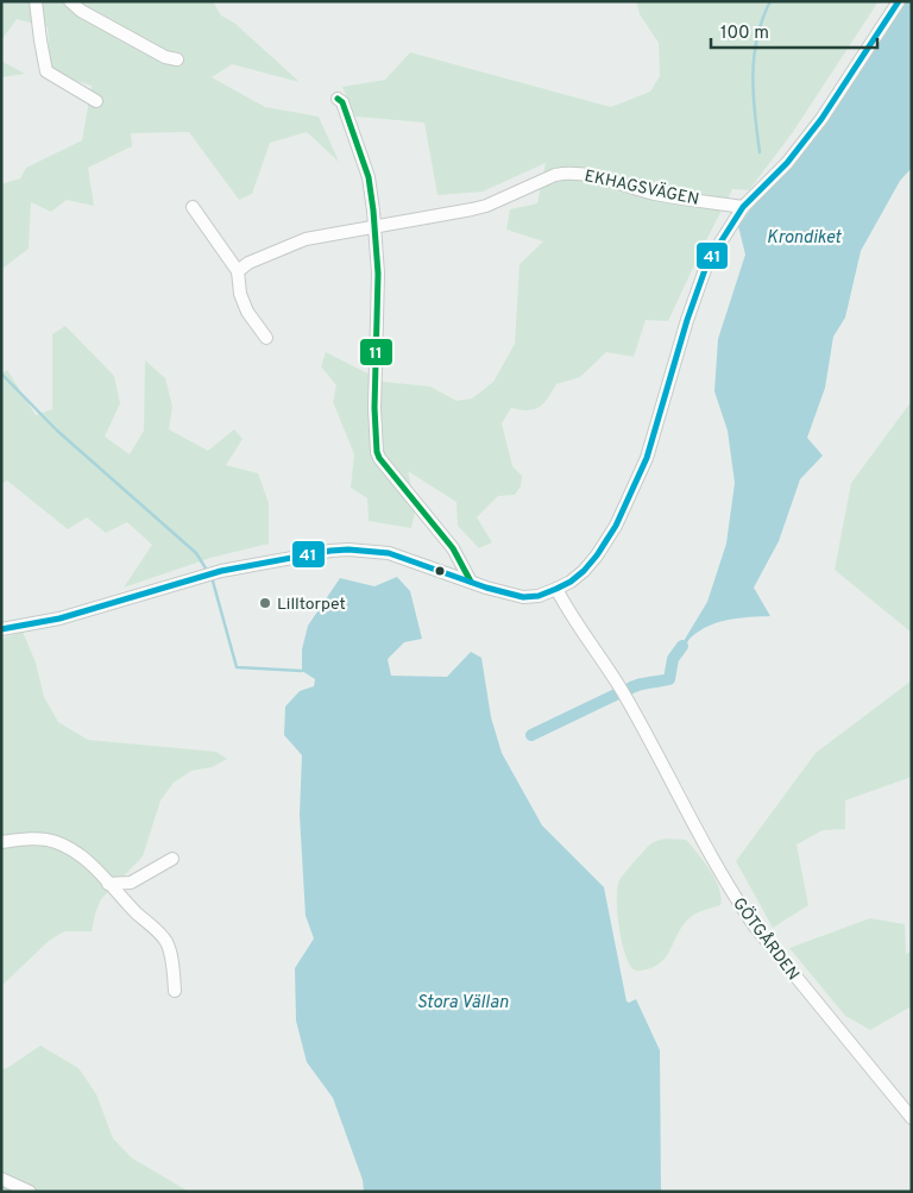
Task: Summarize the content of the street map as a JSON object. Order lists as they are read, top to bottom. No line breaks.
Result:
{"streets":{"street":["EKHAGSVÄGEN","GÖTGÅRDEN"]},"water":["Krondiket","Stora Vällan"],"places":["Lilltorpet"],"lines":["transit line 41","transit line 11"],"scale_bar":"100 m"}
